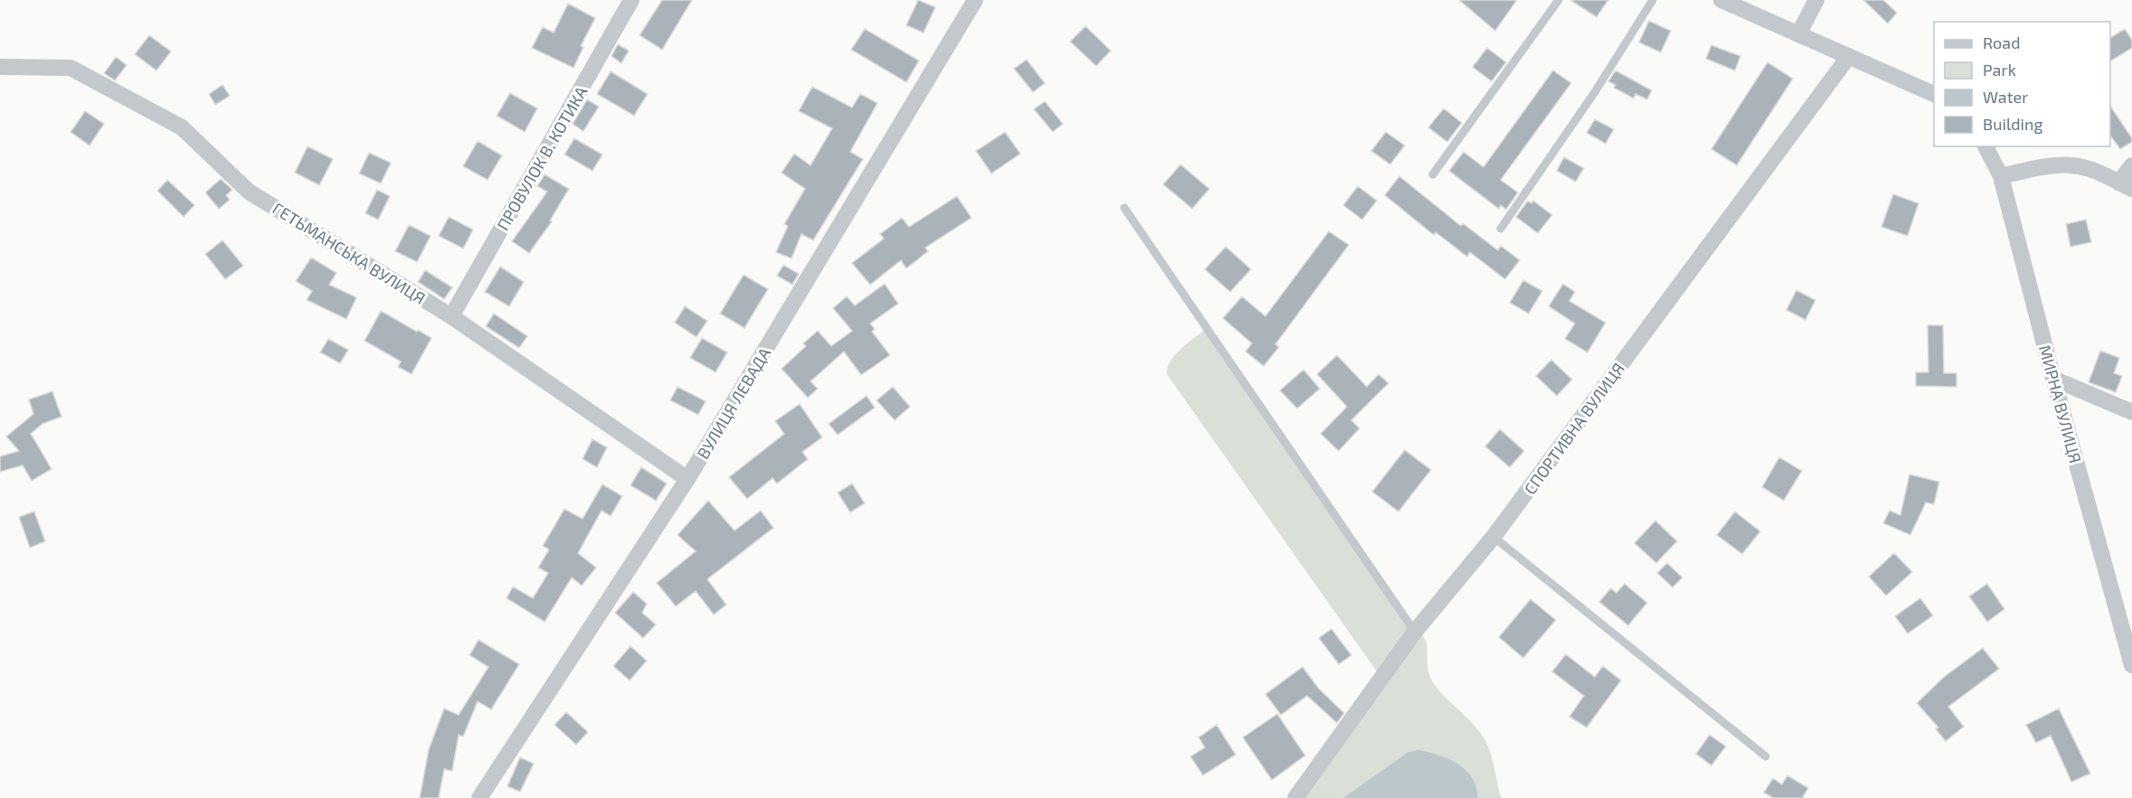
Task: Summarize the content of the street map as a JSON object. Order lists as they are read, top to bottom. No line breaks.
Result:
{"streets":{"street":["ПРОВУЛОК В. КОТИКА","ГЕТЬМАНСЬКА ВУЛИЦЯ","ВУЛИЦЯ ЛЕВАДА","МИРНА ВУЛИЦЯ","СПОРТИВНА ВУЛИЦЯ"]},"crossings":[["ПРОВУЛОК В. КОТИКА","ГЕТЬМАНСЬКА ВУЛИЦЯ"],["ГЕТЬМАНСЬКА ВУЛИЦЯ","ВУЛИЦЯ ЛЕВАДА"]],"legend":["Road","Park","Water","Building"]}
